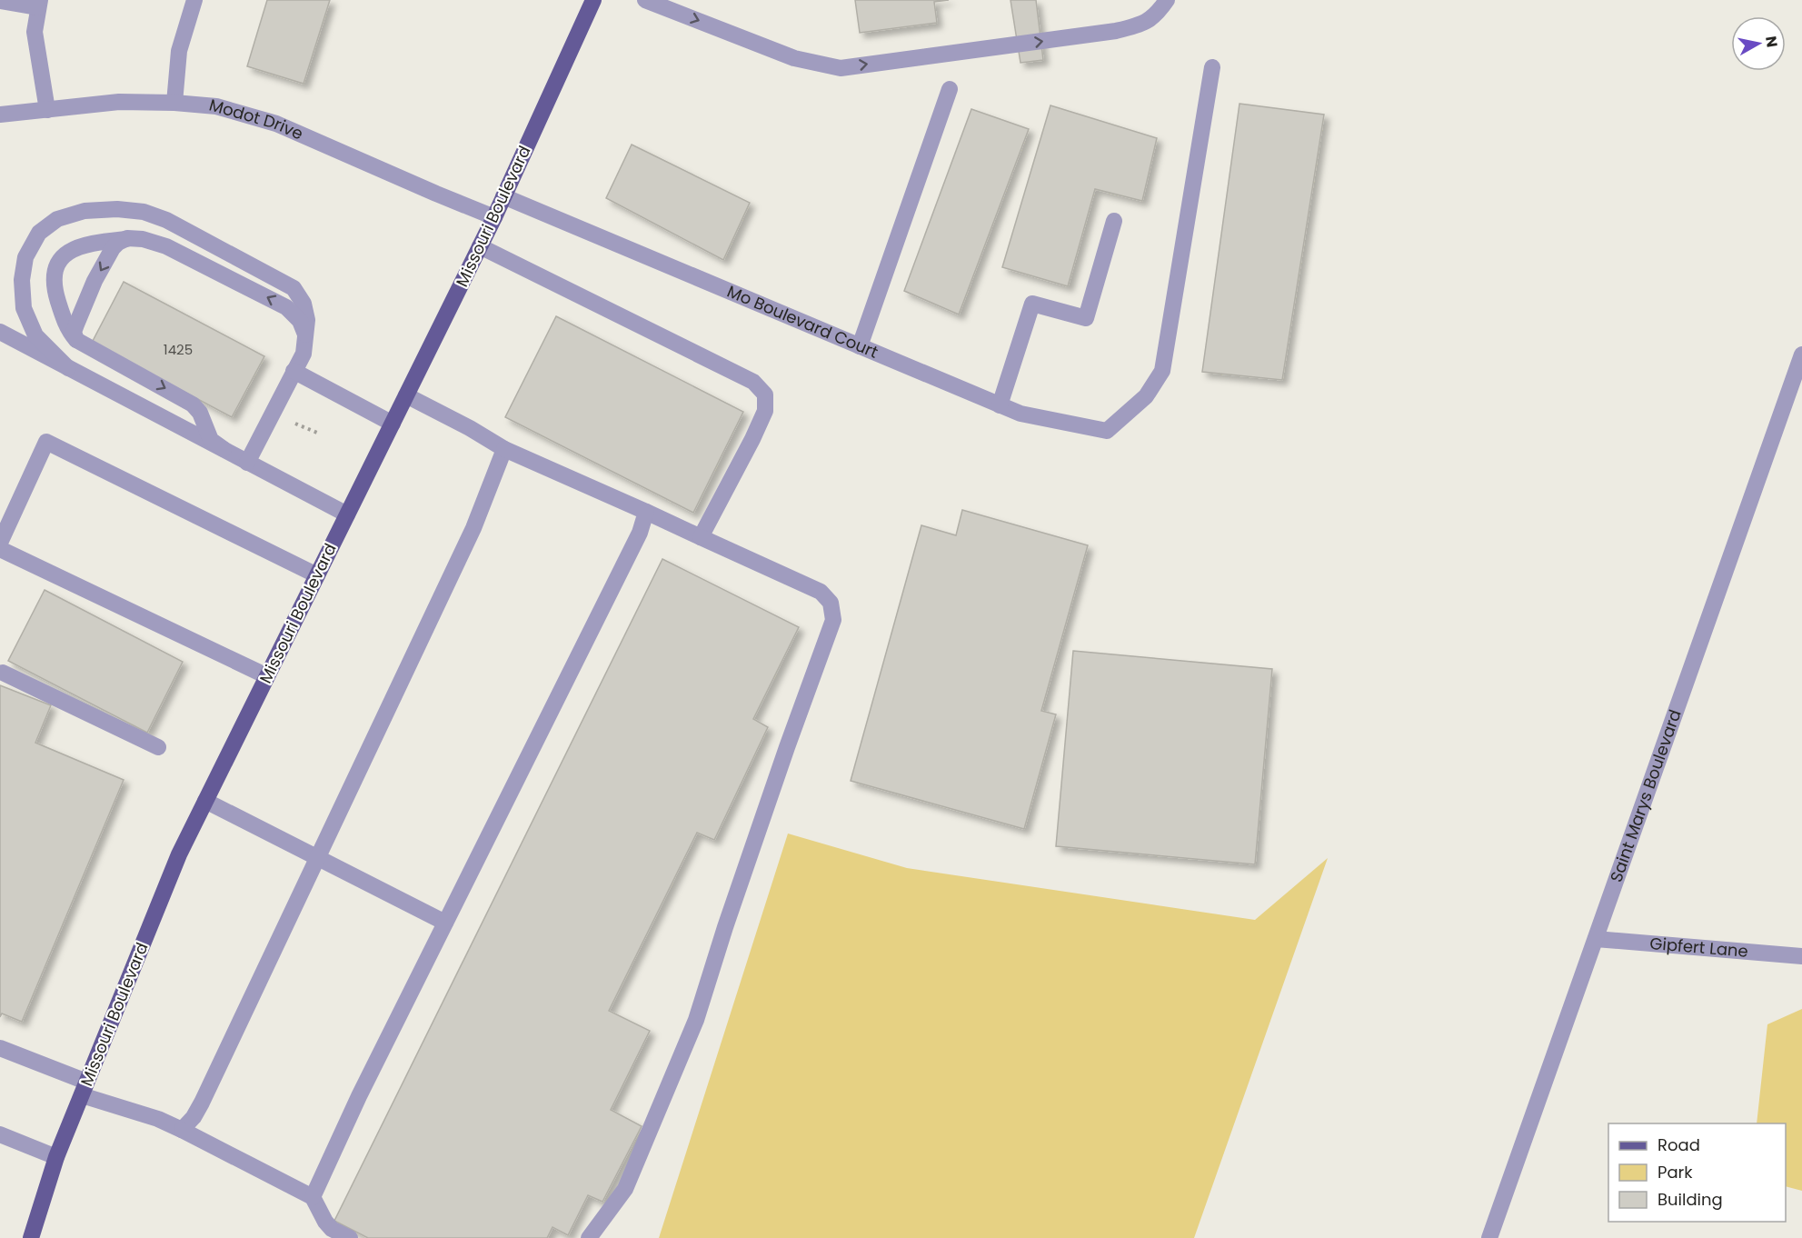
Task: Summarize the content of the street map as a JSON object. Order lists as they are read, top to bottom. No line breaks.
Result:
{"streets":{"main road":["Missouri Boulevard"],"street":["Modot Drive","Mo Boulevard Court","Saint Marys Boulevard","Gipfert Lane"]},"crossings":[["Modot Drive","Missouri Boulevard"],["Missouri Boulevard","Mo Boulevard Court"],["Saint Marys Boulevard","Gipfert Lane"]],"house_numbers":["1425"],"legend":["Road","Park","Building"],"north":"right"}
